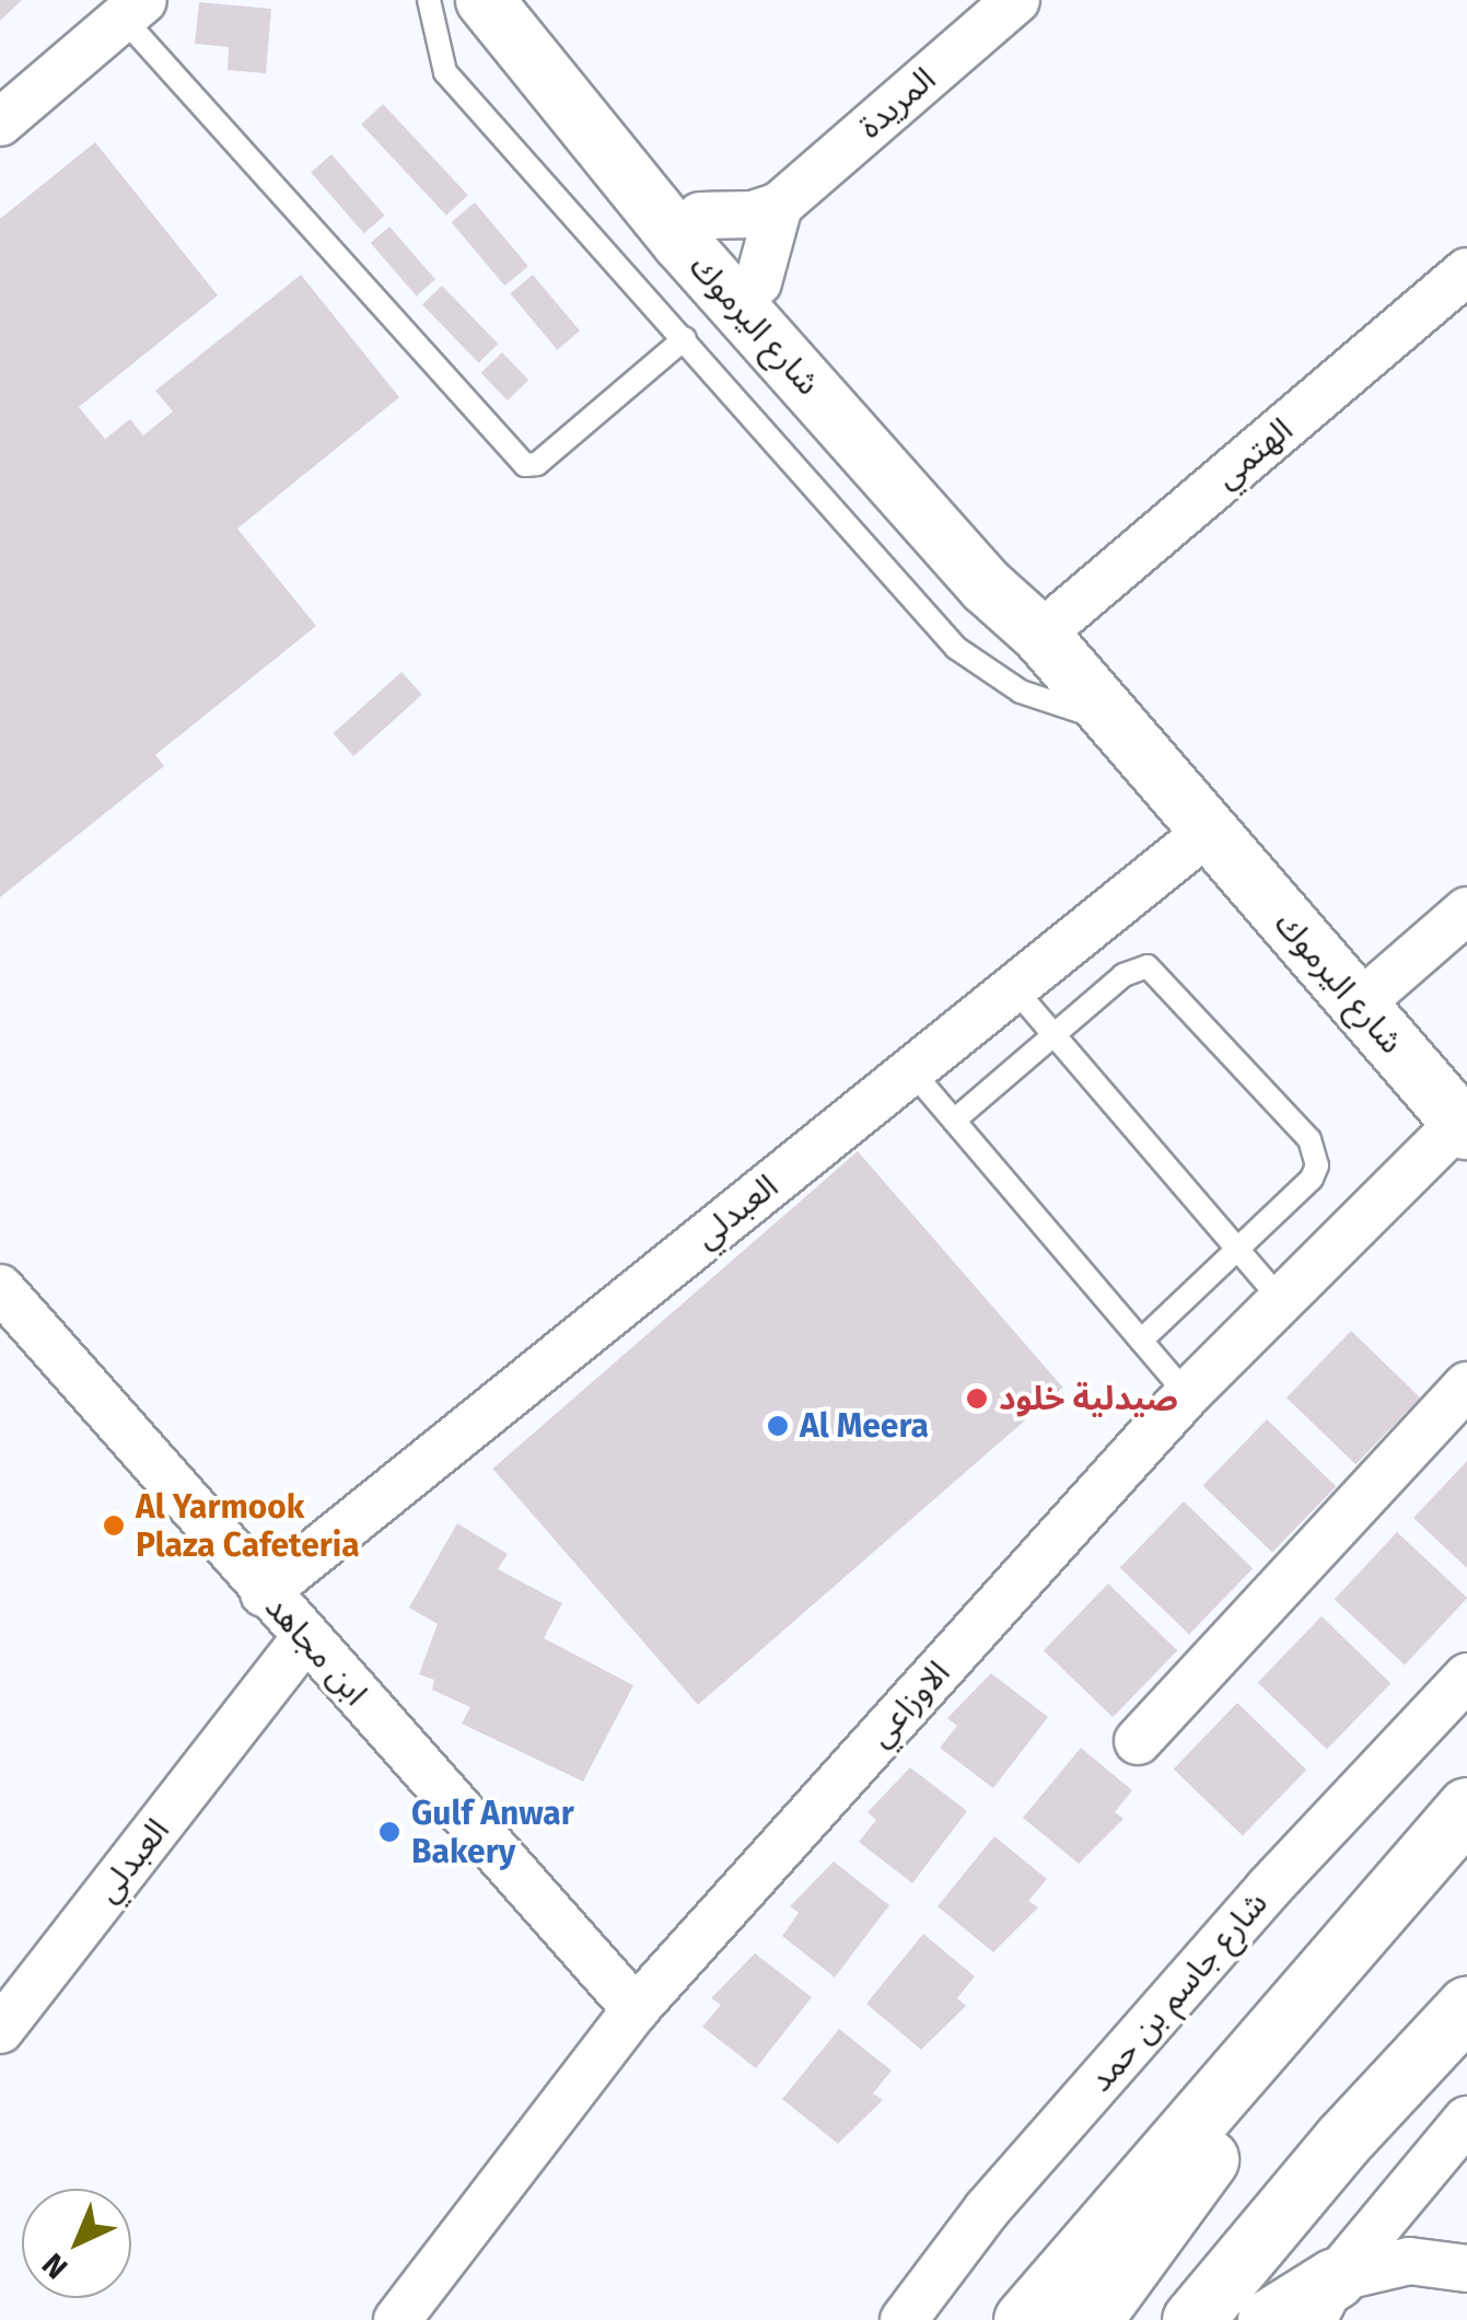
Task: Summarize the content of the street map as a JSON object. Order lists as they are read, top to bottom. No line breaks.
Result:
{"streets":{"street":["المريدة","شارع اليرموك","الهتمي","العبدلي","ابن مجاهد","الاوزاعي","شارع جاسم بن حمد"]},"crossings":[["شارع اليرموك","الهتمي"],["شارع اليرموك","العبدلي"],["شارع اليرموك","الاوزاعي"],["العبدلي","ابن مجاهد"],["ابن مجاهد","الاوزاعي"]],"places":["صيدلية خلود","Al Meera","Al Yarmook Plaza Cafeteria","Gulf Anwar Bakery"],"north":"bottom left"}
